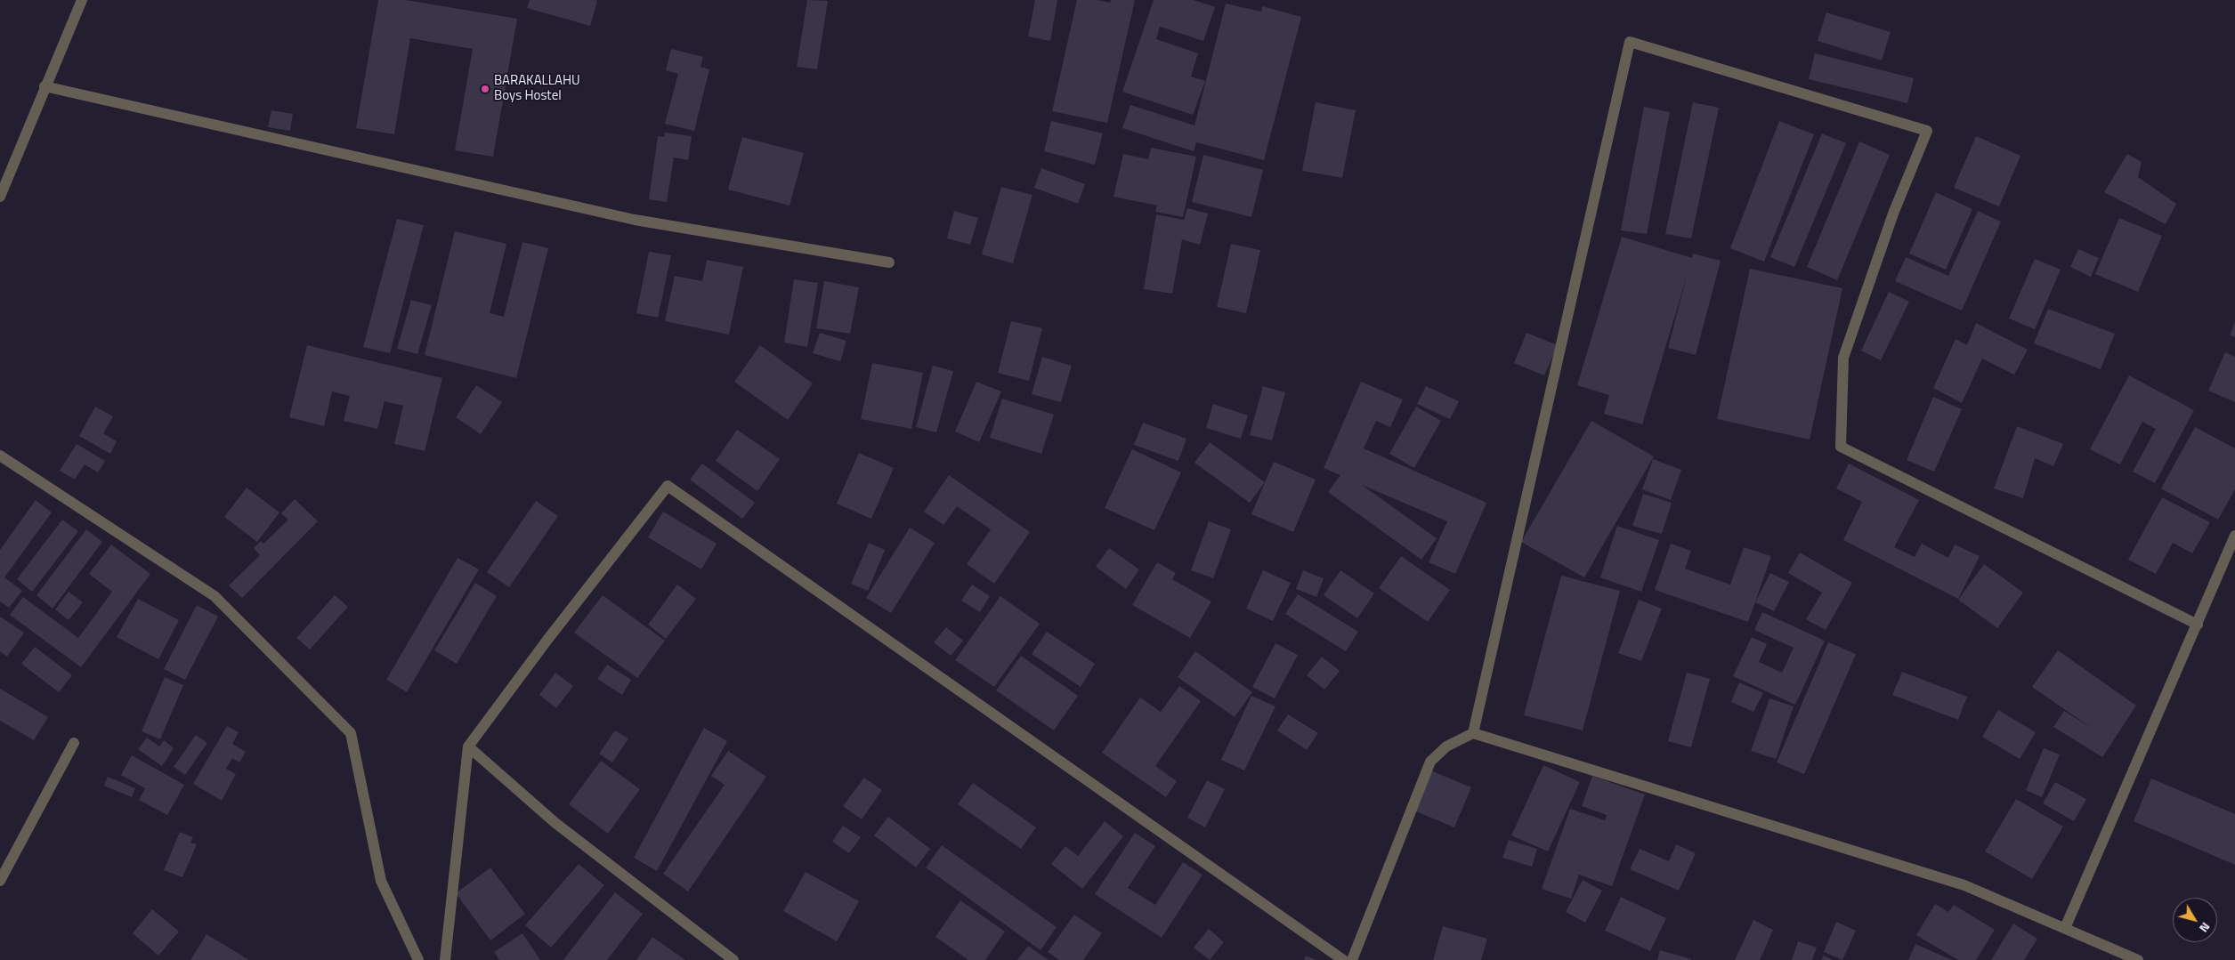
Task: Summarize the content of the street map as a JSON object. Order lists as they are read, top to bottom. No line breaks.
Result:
{"places":["BARAKALLAHU Boys Hostel"],"north":"bottom right"}
